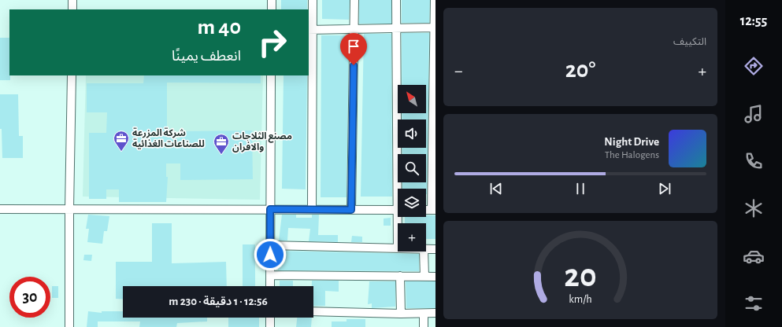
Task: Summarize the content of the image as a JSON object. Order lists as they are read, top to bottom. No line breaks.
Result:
{"places":{"office":["شركة المزرعة للصناعات الغذائية","مصنع الثلاجات والافران"]},"north":"top left","page":{"tabs":"12:55","tile":"التكييف","turn":["40 m","انعطف يمينًا"],"heat":["−","20°","+"],"map_buttons":"+","song":["Night Drive","The Halogens"],"limit":"30","trip":"12:56 · 1 دقيقة · 230 m","gauge":["20","km/h"]}}
